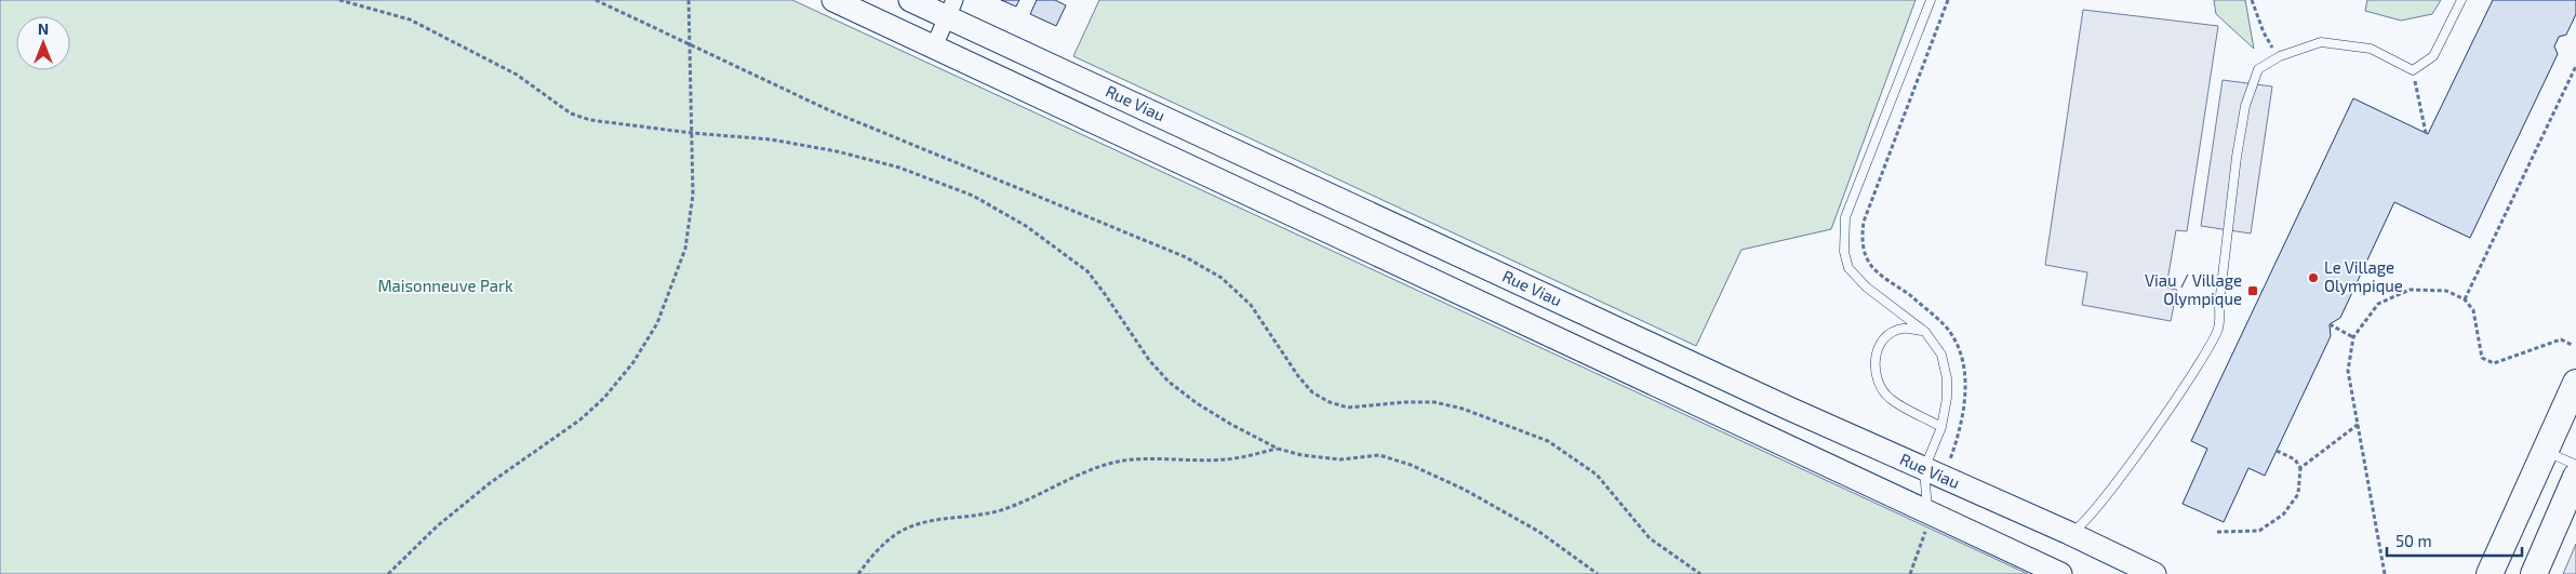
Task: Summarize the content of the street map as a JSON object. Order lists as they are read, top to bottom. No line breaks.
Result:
{"streets":{"main road":["Rue Viau"]},"parks":["Maisonneuve Park"],"places":{"other":["Le Village Olympique"],"transit":["Viau / Village Olympique"]},"scale_bar":"50 m","north":"top"}
